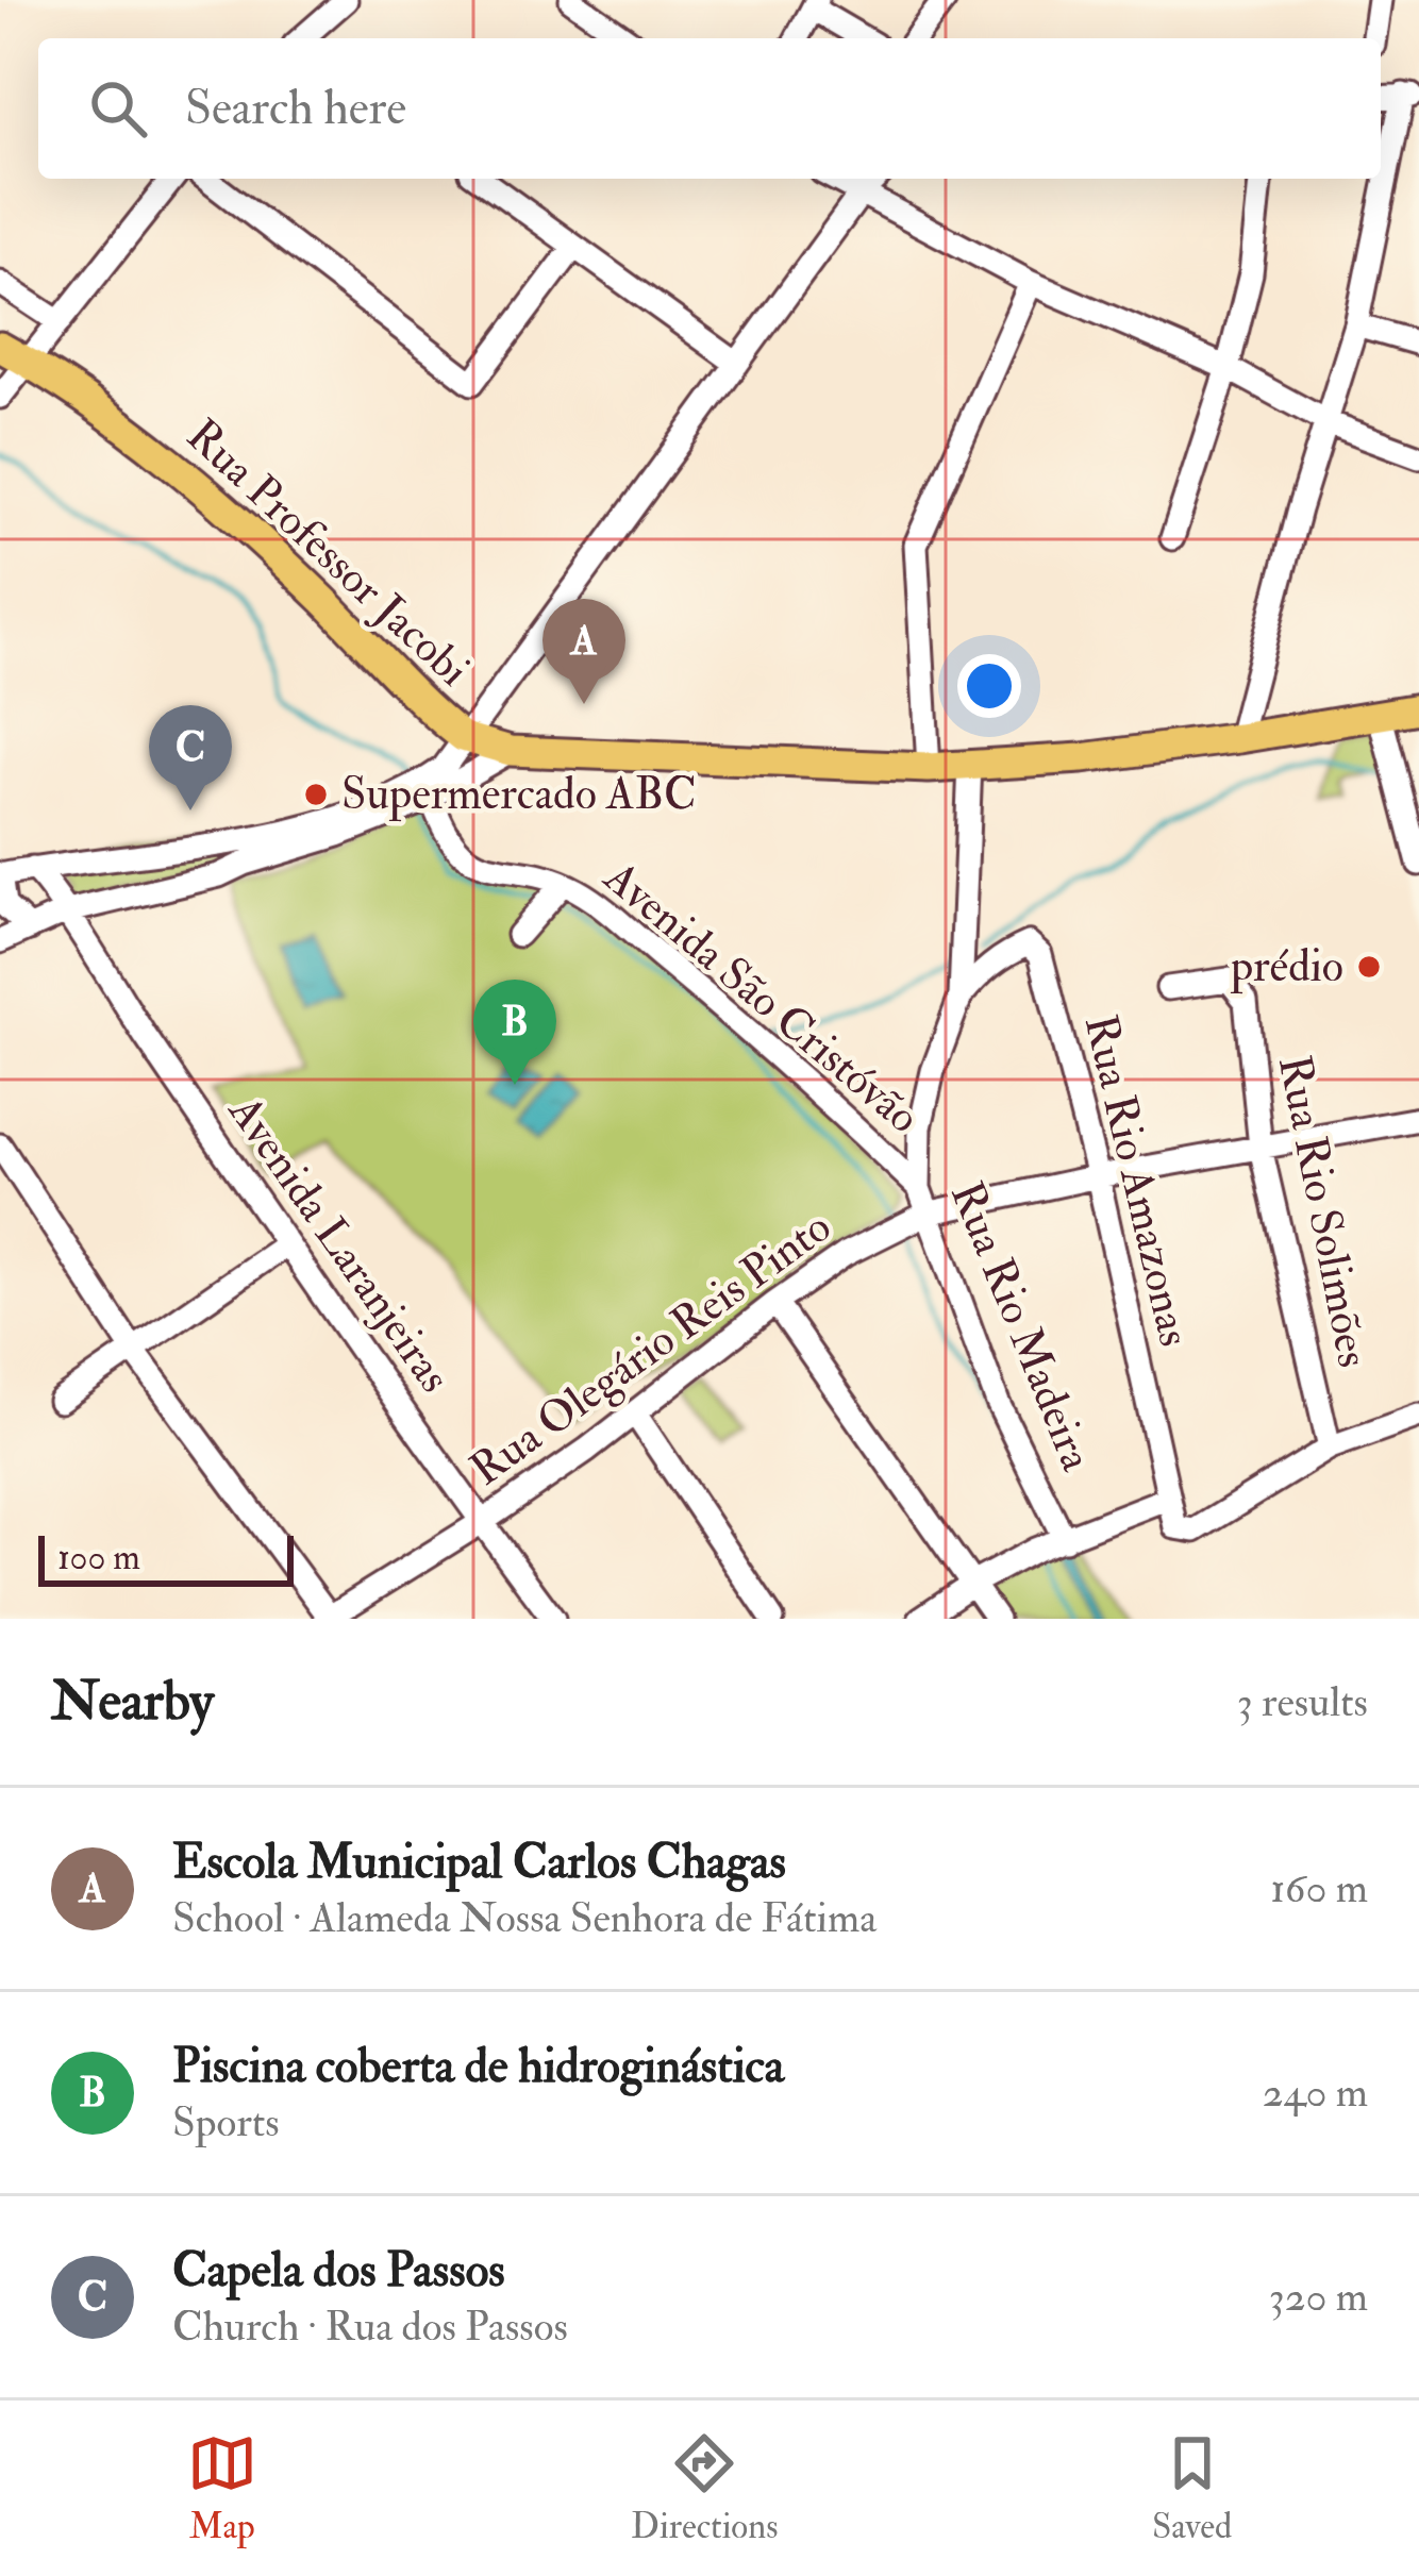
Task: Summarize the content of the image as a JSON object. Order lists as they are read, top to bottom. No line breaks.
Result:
{"streets":{"main road":["Rua Professor Jacobi"],"street":["Avenida São Cristóvão","Rua Rio Amazonas","Rua Rio Solimões","Avenida Laranjeiras","Rua Rio Madeira","Rua Olegário Reis Pinto"]},"crossings":[["Rua Professor Jacobi","Rua Rio Madeira"],["Avenida São Cristóvão","Rua Rio Madeira"],["Rua Rio Amazonas","Rua Rio Solimões"],["Rua Rio Amazonas","Rua Rio Madeira"],["Rua Rio Amazonas","Rua Olegário Reis Pinto"],["Rua Rio Solimões","Rua Olegário Reis Pinto"],["Avenida Laranjeiras","Rua Olegário Reis Pinto"],["Rua Rio Madeira","Rua Olegário Reis Pinto"]],"places":["Supermercado ABC","prédio"],"scale_bar":"100 m","page":{"search":"Search here","pins":["A","C","B"],"scale":"100 m","heading":["Nearby","3 results"],"list":[{"mark":"A","name":"Escola Municipal Carlos Chagas","note":"School · Alameda Nossa Senhora de Fátima","value":"160 m"},{"mark":"B","name":"Piscina coberta de hidroginástica","note":"Sports","value":"240 m"},{"mark":"C","name":"Capela dos Passos","note":"Church · Rua dos Passos","value":"320 m"}],"nav":["Map","Directions","Saved"]}}
